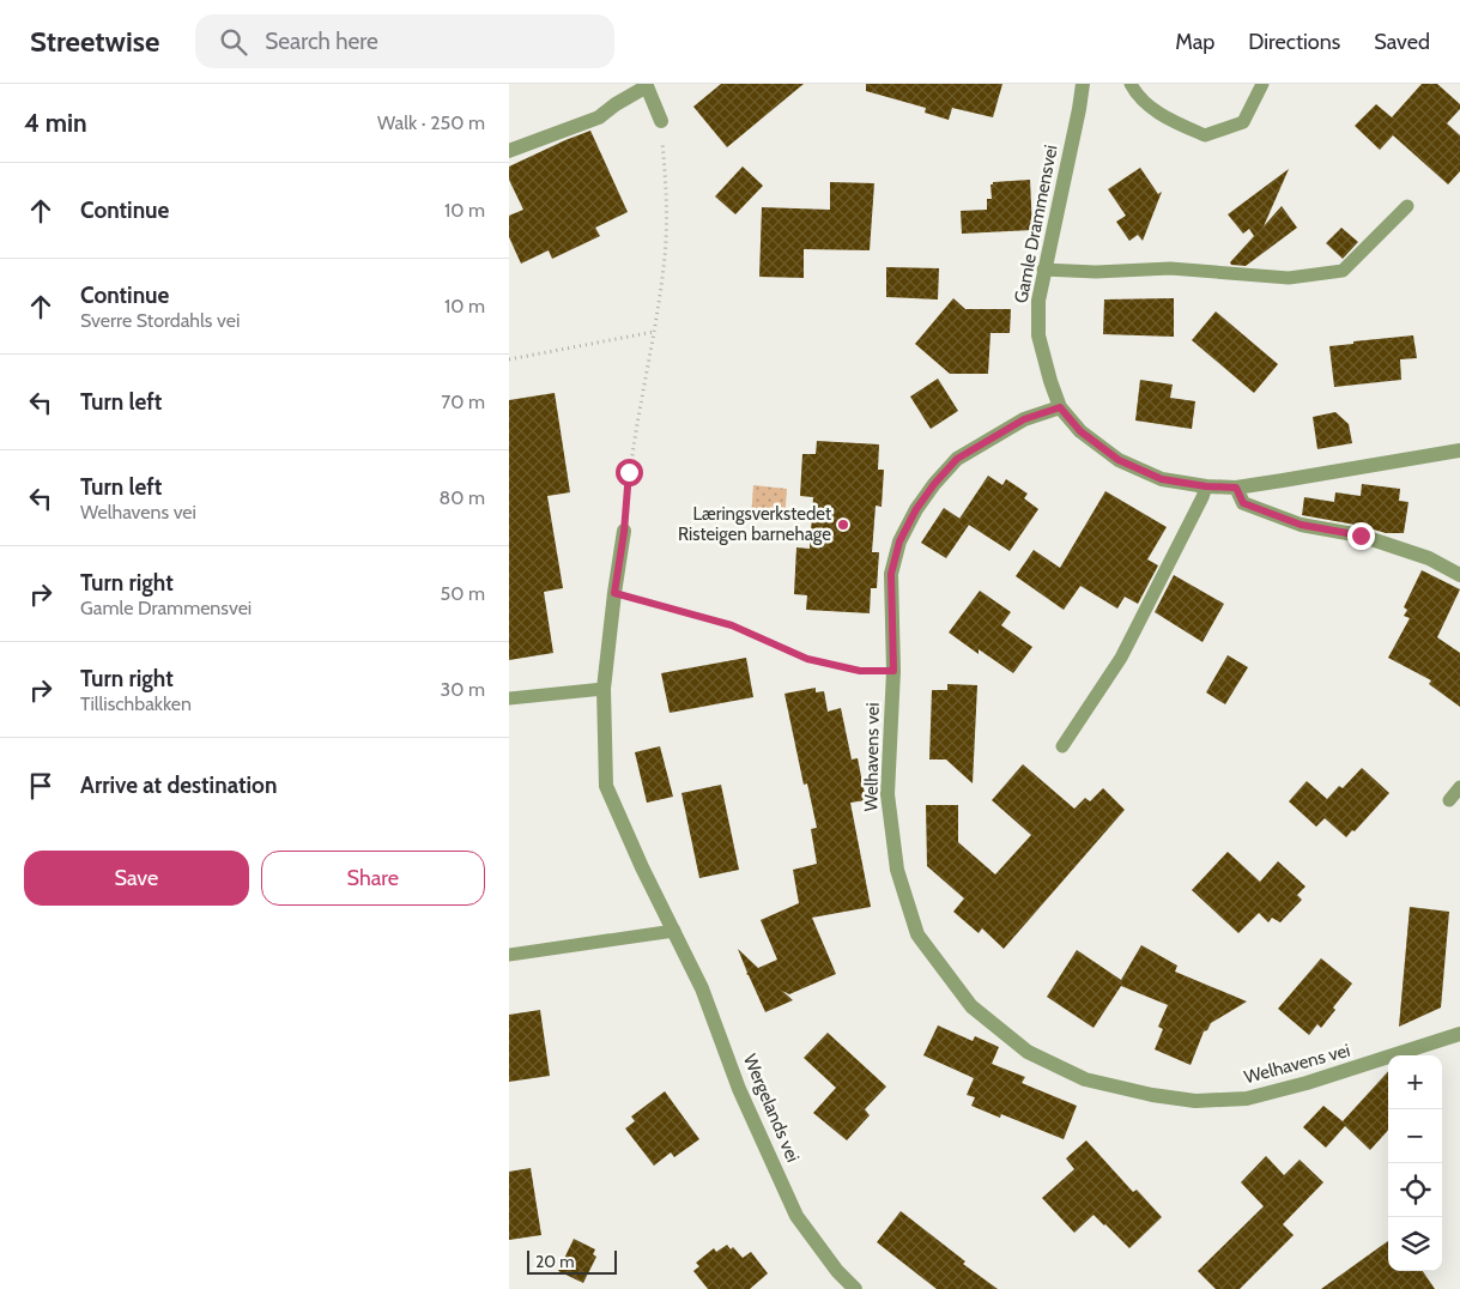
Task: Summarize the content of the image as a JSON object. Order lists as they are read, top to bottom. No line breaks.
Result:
{"streets":{"street":["Gamle Drammensvei","Welhavens vei","Wergelands vei"]},"crossings":[["Gamle Drammensvei","Welhavens vei"]],"places":["Læringsverkstedet Risteigen barnehage"],"scale_bar":"20 m","page":{"header":"Streetwise","search":"Search here","nav":["Map","Directions","Saved"],"heading":["4 min","Walk · 250 m"],"list":[["Continue","10 m"],["Continue","Sverre Stordahls vei","10 m"],["Turn left","70 m"],["Turn left","Welhavens vei","80 m"],["Turn right","Gamle Drammensvei","50 m"],["Turn right","Tillischbakken","30 m"],"Arrive at destination"],"buttons":["Save","Share"],"map_buttons":["+","−"],"scale":"20 m"}}
